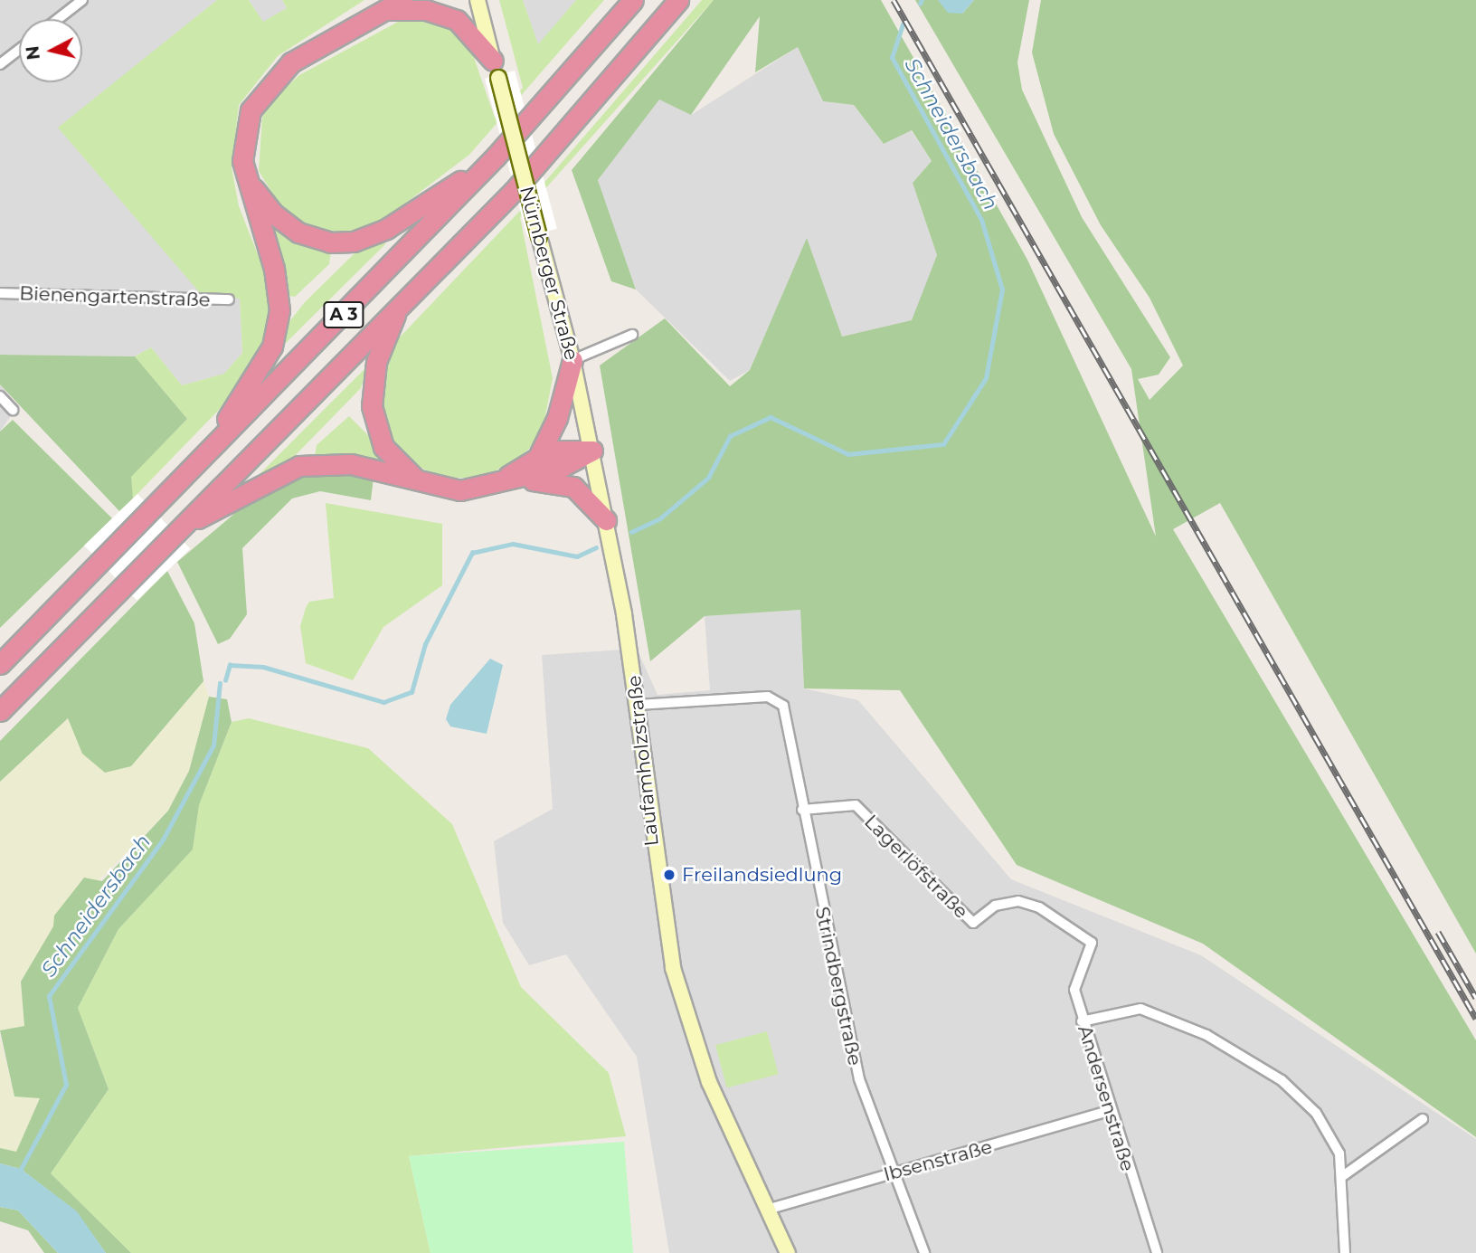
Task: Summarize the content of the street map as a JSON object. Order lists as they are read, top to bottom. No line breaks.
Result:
{"streets":{"highway":["A 3"],"main road":["Nürnberger Straße","Laufamholzstraße"],"street":["Bienengartenstraße","Lagerlöfstraße","Strindbergstraße","Andersenstraße","Ibsenstraße"]},"crossings":[["Nürnberger Straße","Laufamholzstraße"],["Laufamholzstraße","Strindbergstraße"],["Laufamholzstraße","Ibsenstraße"],["Lagerlöfstraße","Strindbergstraße"],["Lagerlöfstraße","Andersenstraße"],["Strindbergstraße","Ibsenstraße"],["Andersenstraße","Ibsenstraße"]],"water":["Schneidersbach"],"places":["Freilandsiedlung"],"north":"left"}
